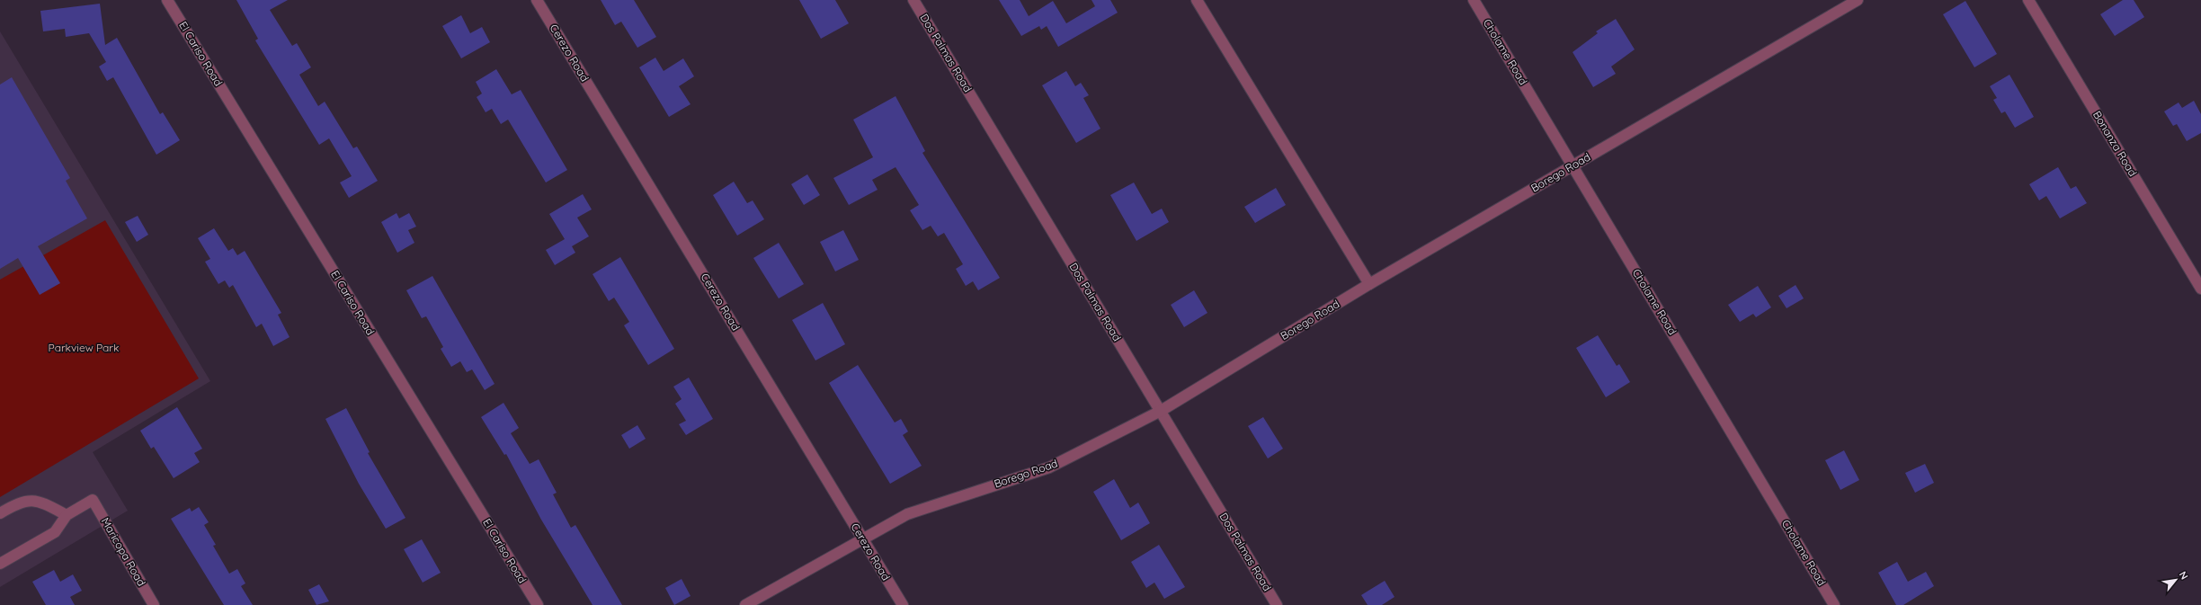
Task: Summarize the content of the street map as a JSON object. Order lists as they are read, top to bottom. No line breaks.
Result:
{"streets":{"street":["Cholame Road","Cerezo Road","Dos Palmas Road","El Cariso Road","Bonanza Road","Borego Road","Maricopa Road"]},"crossings":[["Cholame Road","Borego Road"],["Cerezo Road","Borego Road"],["Dos Palmas Road","Borego Road"]],"parks":["Parkview Park"],"north":"top right"}
